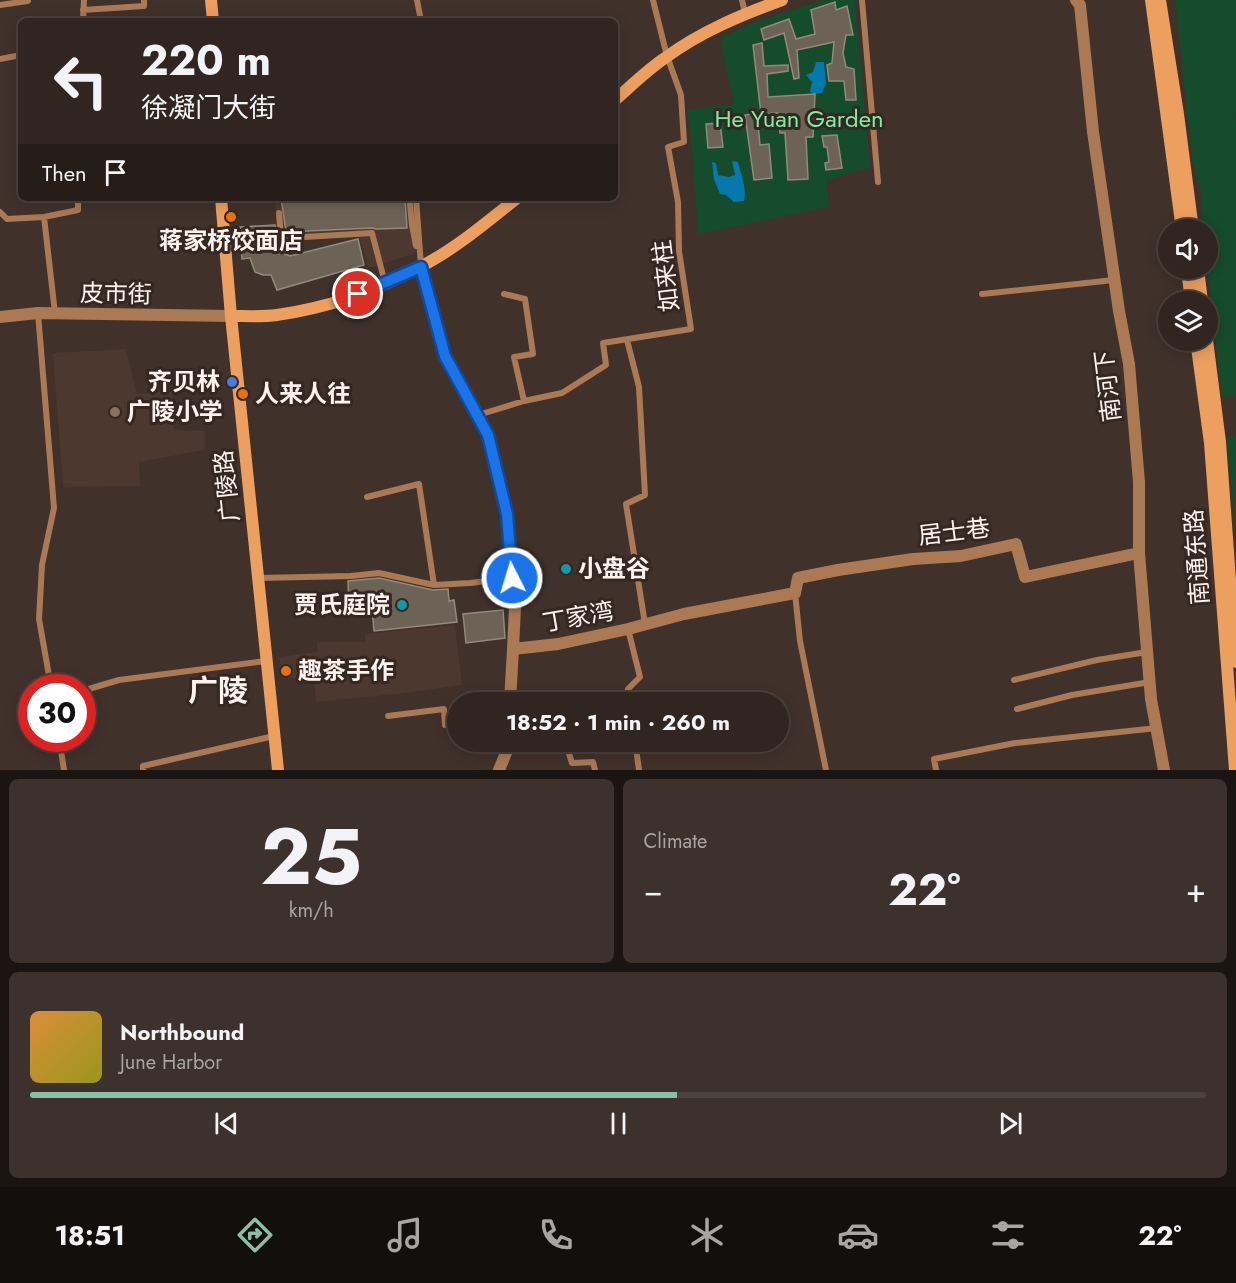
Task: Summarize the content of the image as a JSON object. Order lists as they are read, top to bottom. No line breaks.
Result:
{"streets":{"main road":["广陵路","南通东路"],"street":["皮市街","南河下","居士巷","丁家湾"],"lane":["如来柱"]},"crossings":[["如来柱","丁家湾"],["皮市街","广陵路"],["南河下","居士巷"],["居士巷","丁家湾"]],"districts":["广陵"],"parks":["He Yuan Garden"],"places":["蒋家桥饺面店","齐贝林","人来人往","广陵小学","小盘谷","贾氏庭院","趣茶手作"],"page":{"turn":["220 m","徐凝门大街"],"then":"Then","limit":"30","trip":"18:52 · 1 min · 260 m","tile":[["25","km/h"],"Climate"],"heat":["−","22°","+"],"song":["Northbound","June Harbor"],"tabs":["18:51","22°"]}}
